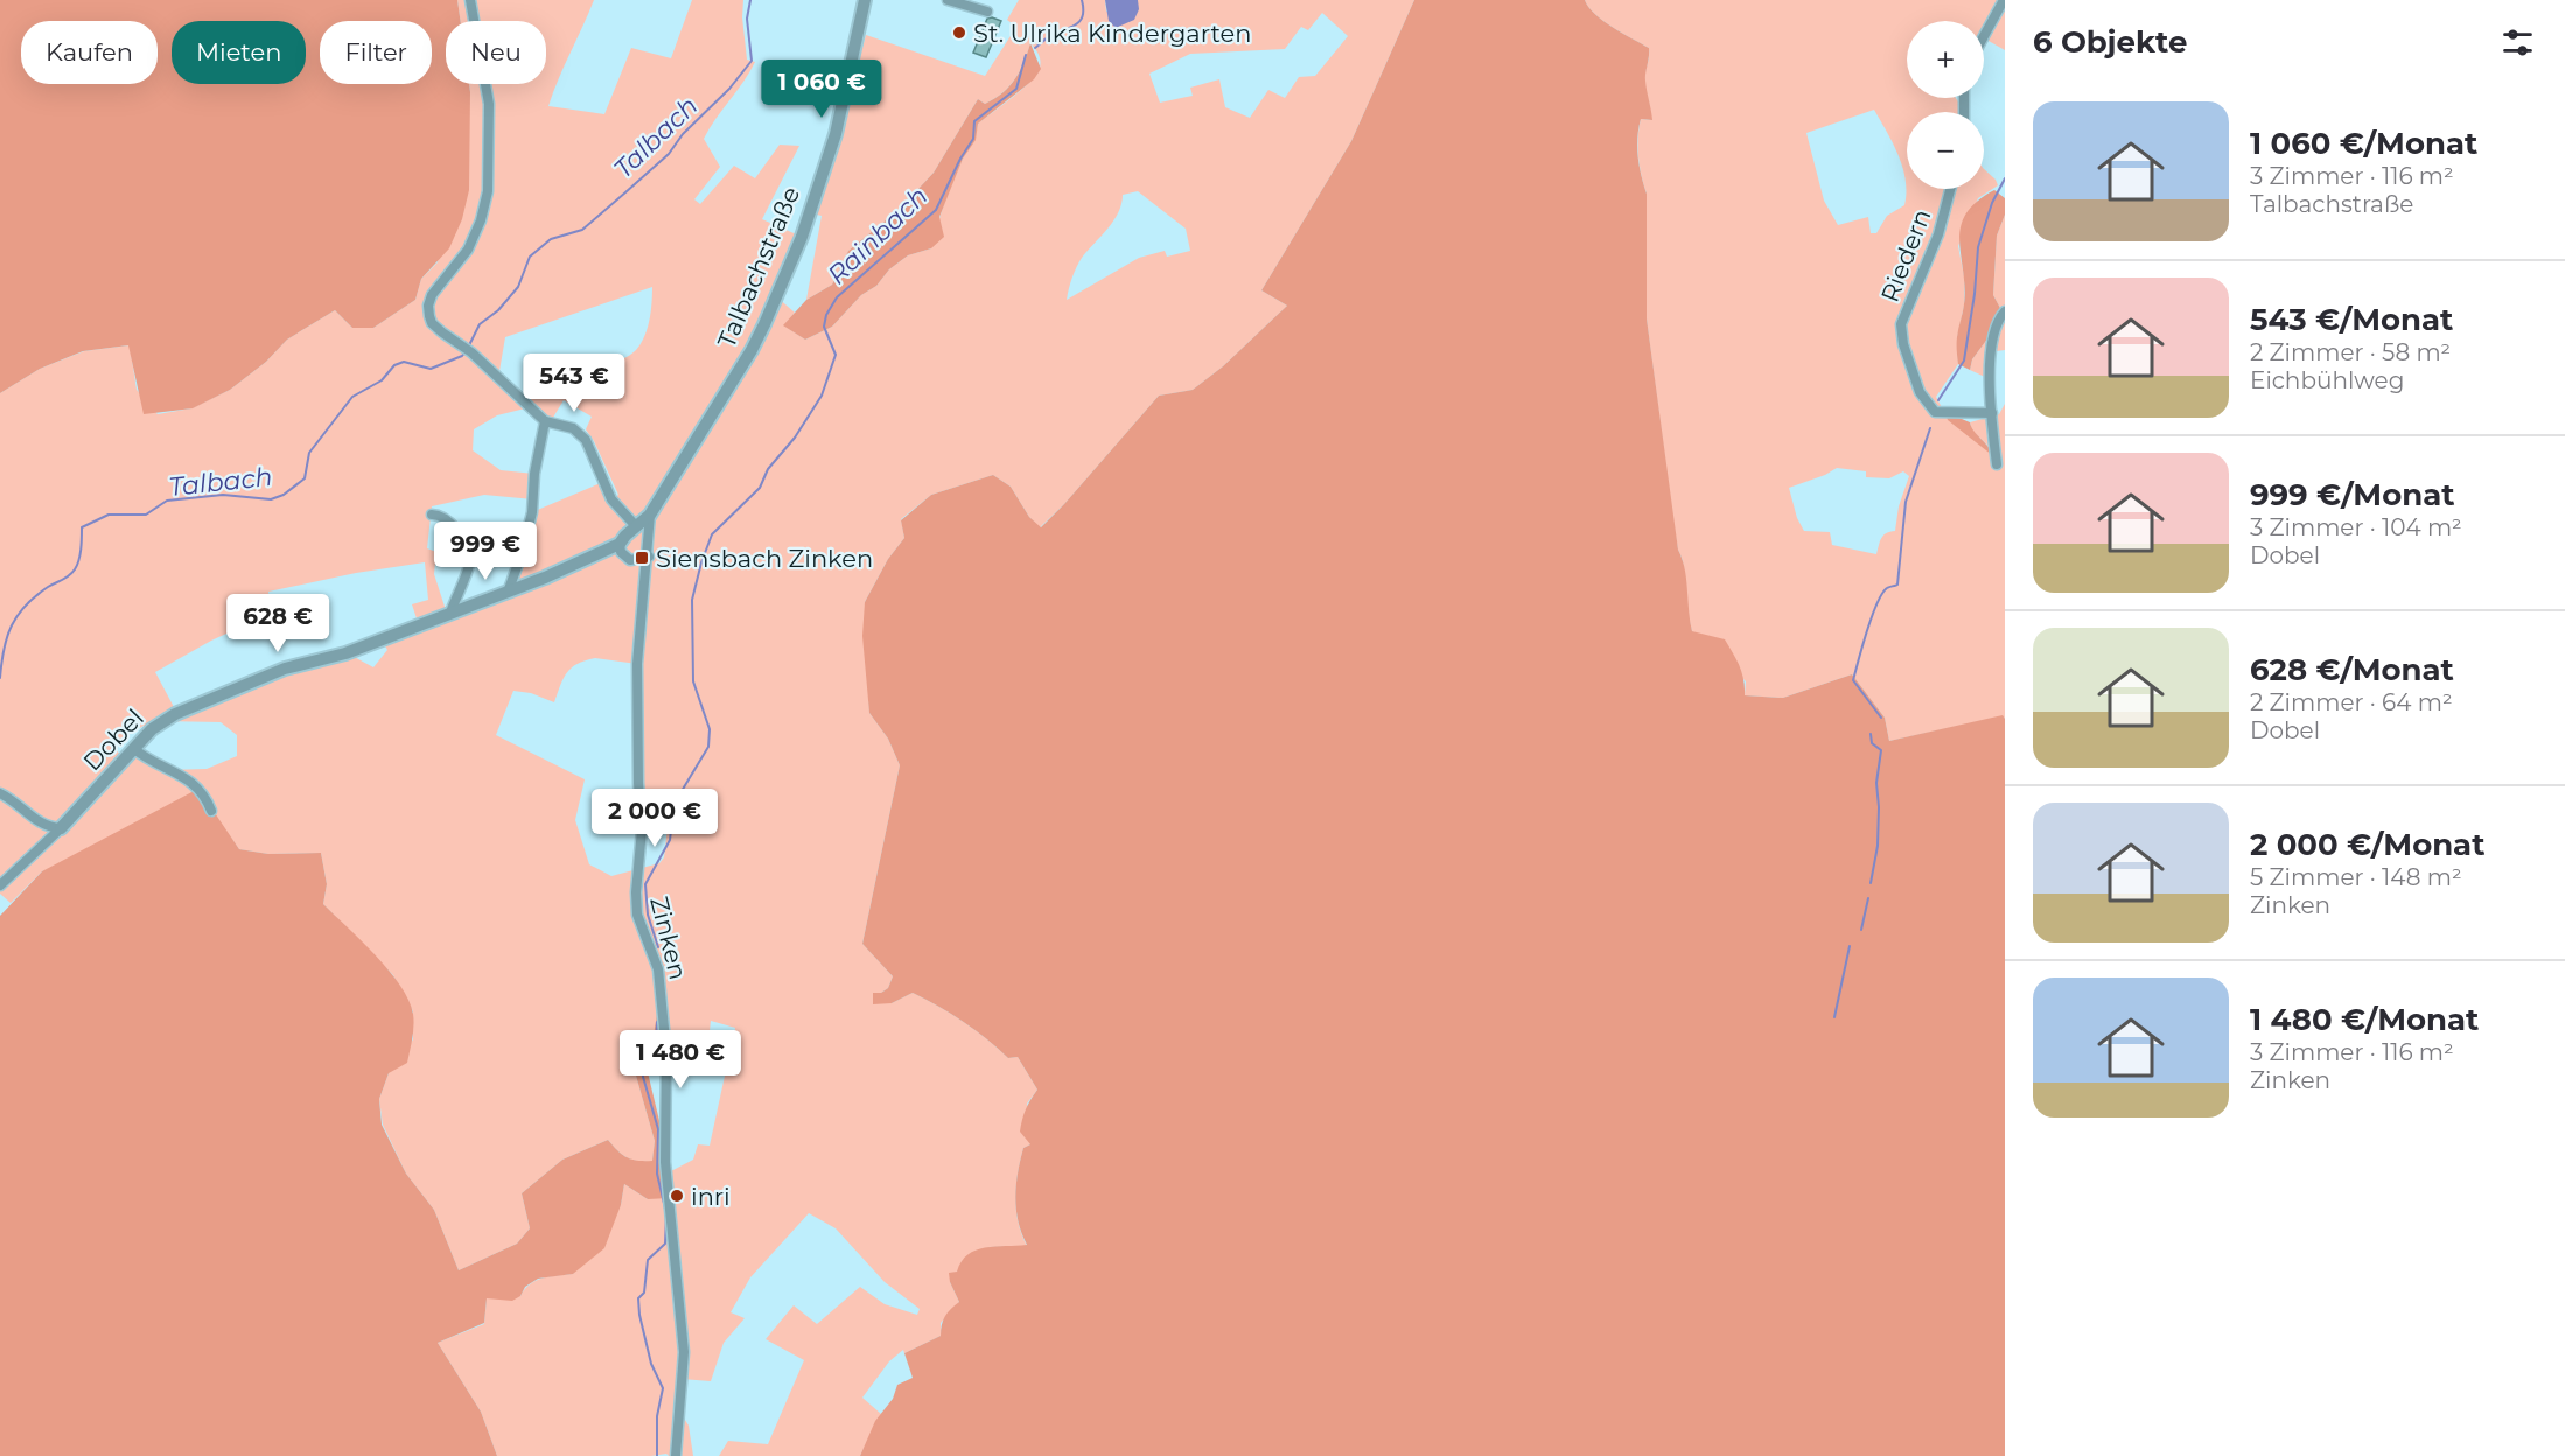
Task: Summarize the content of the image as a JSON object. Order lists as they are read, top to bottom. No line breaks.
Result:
{"streets":{"street":["Riedern","Talbachstraße","Dobel","Zinken"]},"crossings":[["Talbachstraße","Dobel"],["Talbachstraße","Zinken"]],"water":["Talbach","Rainbach"],"places":{"other":["St. Ulrika Kindergarten","inri"],"transit":["Siensbach Zinken"]},"page":{"heading":"6 Objekte","map_buttons":["+","−"],"chip":["Kaufen","Mieten","Filter","Neu"],"price":["1 060 €","543 €","999 €","628 €","2 000 €","1 480 €"],"list":[{"name":"1 060 €/Monat","note":"3 Zimmer · 116 m² · Talbachstraße"},{"name":"543 €/Monat","note":"2 Zimmer · 58 m² · Eichbühlweg"},{"name":"999 €/Monat","note":"3 Zimmer · 104 m² · Dobel"},{"name":"628 €/Monat","note":"2 Zimmer · 64 m² · Dobel"},{"name":"2 000 €/Monat","note":"5 Zimmer · 148 m² · Zinken"},{"name":"1 480 €/Monat","note":"3 Zimmer · 116 m² · Zinken"}]}}
